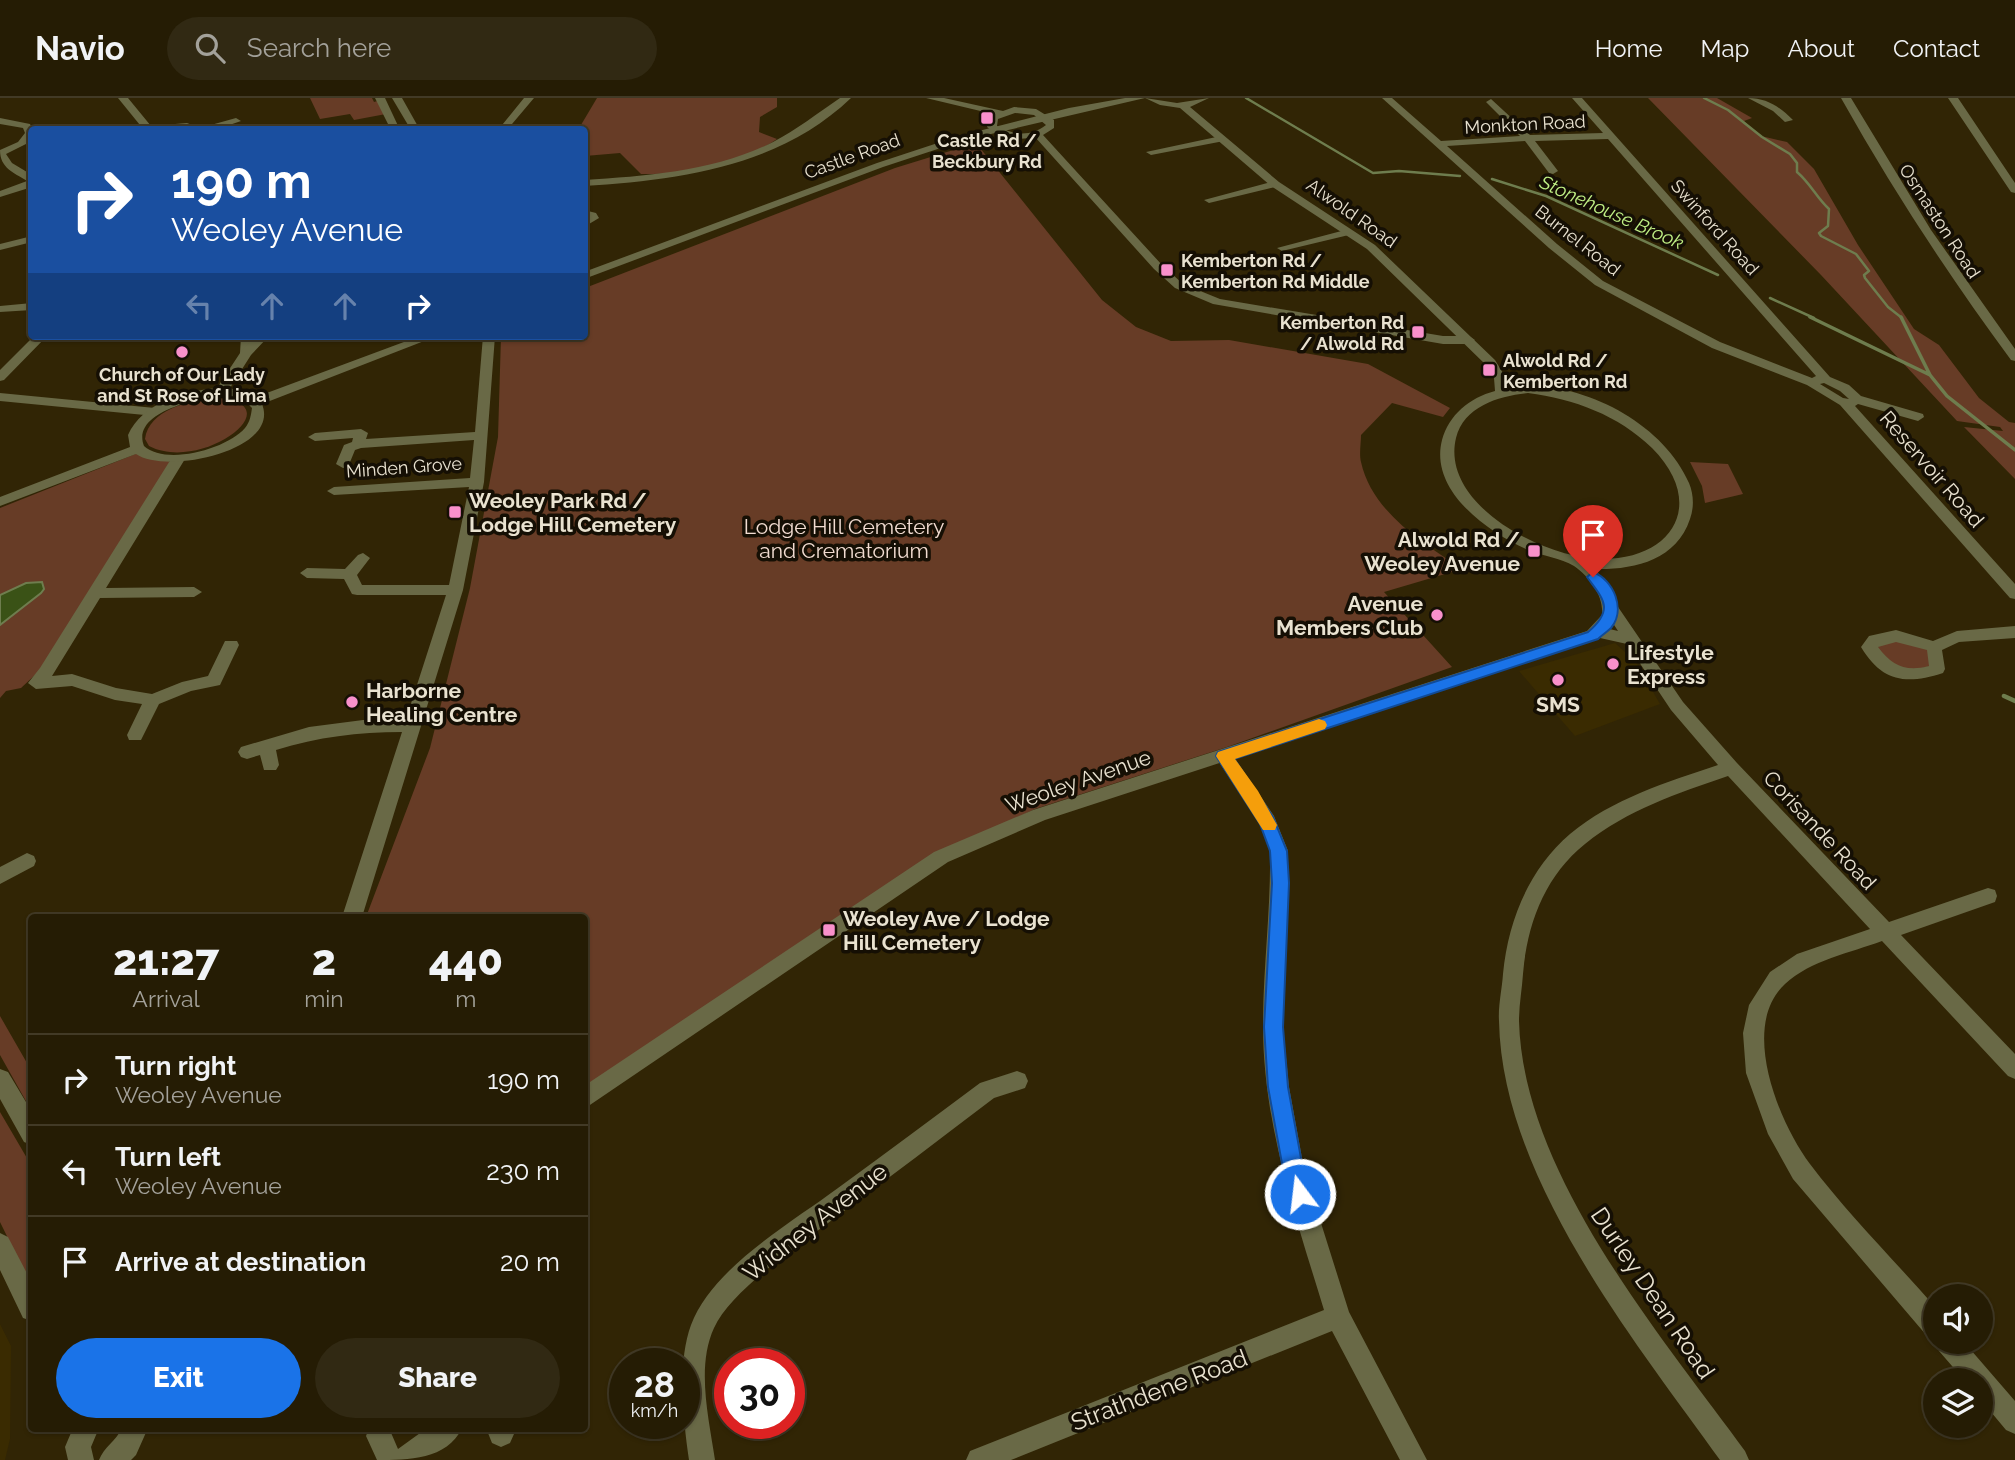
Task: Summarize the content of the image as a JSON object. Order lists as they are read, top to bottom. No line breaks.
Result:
{"streets":{"street":["Monkton Road","Castle Road","Alwold Road","Osmaston Road","Swinford Road","Burnel Road","Minden Grove","Reservoir Road","Weoley Avenue","Corisande Road","Widney Avenue","Durley Dean Road","Strathdene Road"]},"crossings":[["Monkton Road","Swinford Road"],["Monkton Road","Burnel Road"],["Swinford Road","Burnel Road"],["Corisande Road","Durley Dean Road"]],"water":["Stonehouse Brook"],"parks":["Lodge Hill Cemetery and Crematorium"],"places":{"transit":["Castle Rd / Beckbury Rd","Kemberton Rd / Kemberton Rd Middle","Kemberton Rd / Alwold Rd","Alwold Rd / Kemberton Rd","Weoley Park Rd / Lodge Hill Cemetery","Alwold Rd / Weoley Avenue","Weoley Ave / Lodge Hill Cemetery"],"other":["Church of Our Lady and St Rose of Lima","Avenue Members Club","Lifestyle Express","SMS","Harborne Healing Centre"]},"page":{"header":"Navio","search":"Search here","nav":["Home","Map","About","Contact"],"turn":["190 m","Weoley Avenue"],"eta":["21:27","Arrival","2","min","440","m"],"list":[{"name":"Turn right","note":"Weoley Avenue","value":"190 m"},{"name":"Turn left","note":"Weoley Avenue","value":"230 m"},{"name":"Arrive at destination","value":"20 m"}],"buttons":["Exit","Share"],"speed":"28 km/h","limit":"30"}}
